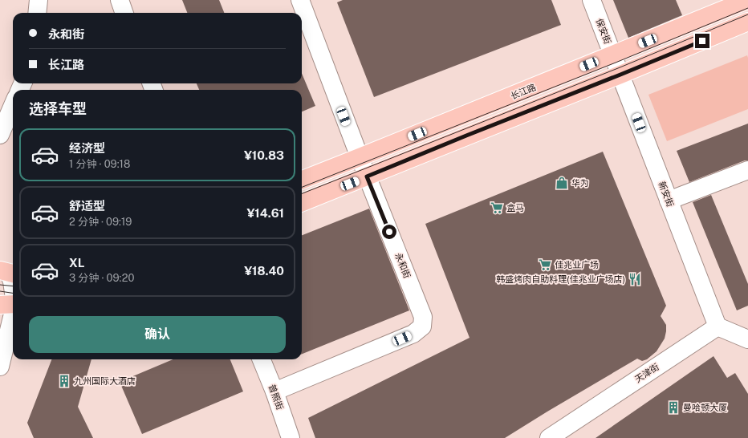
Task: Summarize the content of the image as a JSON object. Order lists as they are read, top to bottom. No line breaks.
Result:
{"streets":{"main road":["长江路"],"street":["保安街","新安街","永和街","天津街","普照街"]},"crossings":[["保安街","长江路"],["保安街","新安街"],["长江路","新安街"],["长江路","永和街"],["新安街","天津街"],["永和街","普照街"]],"places":{"shop":["华为"],"supermarket":["盒马","佳兆业广场"],"restaurant":["韩盛烤肉自助料理(佳兆业广场店)"],"building":["九州国际大酒店","曼哈顿大厦"]},"page":{"banner":["永和街","长江路"],"heading":"选择车型","list":[{"name":"经济型","note":"1 分钟 · 09:18","value":"¥10.83"},{"name":"舒适型","note":"2 分钟 · 09:19","value":"¥14.61"},{"name":"XL","note":"3 分钟 · 09:20","value":"¥18.40"}],"buttons":"确认"}}
